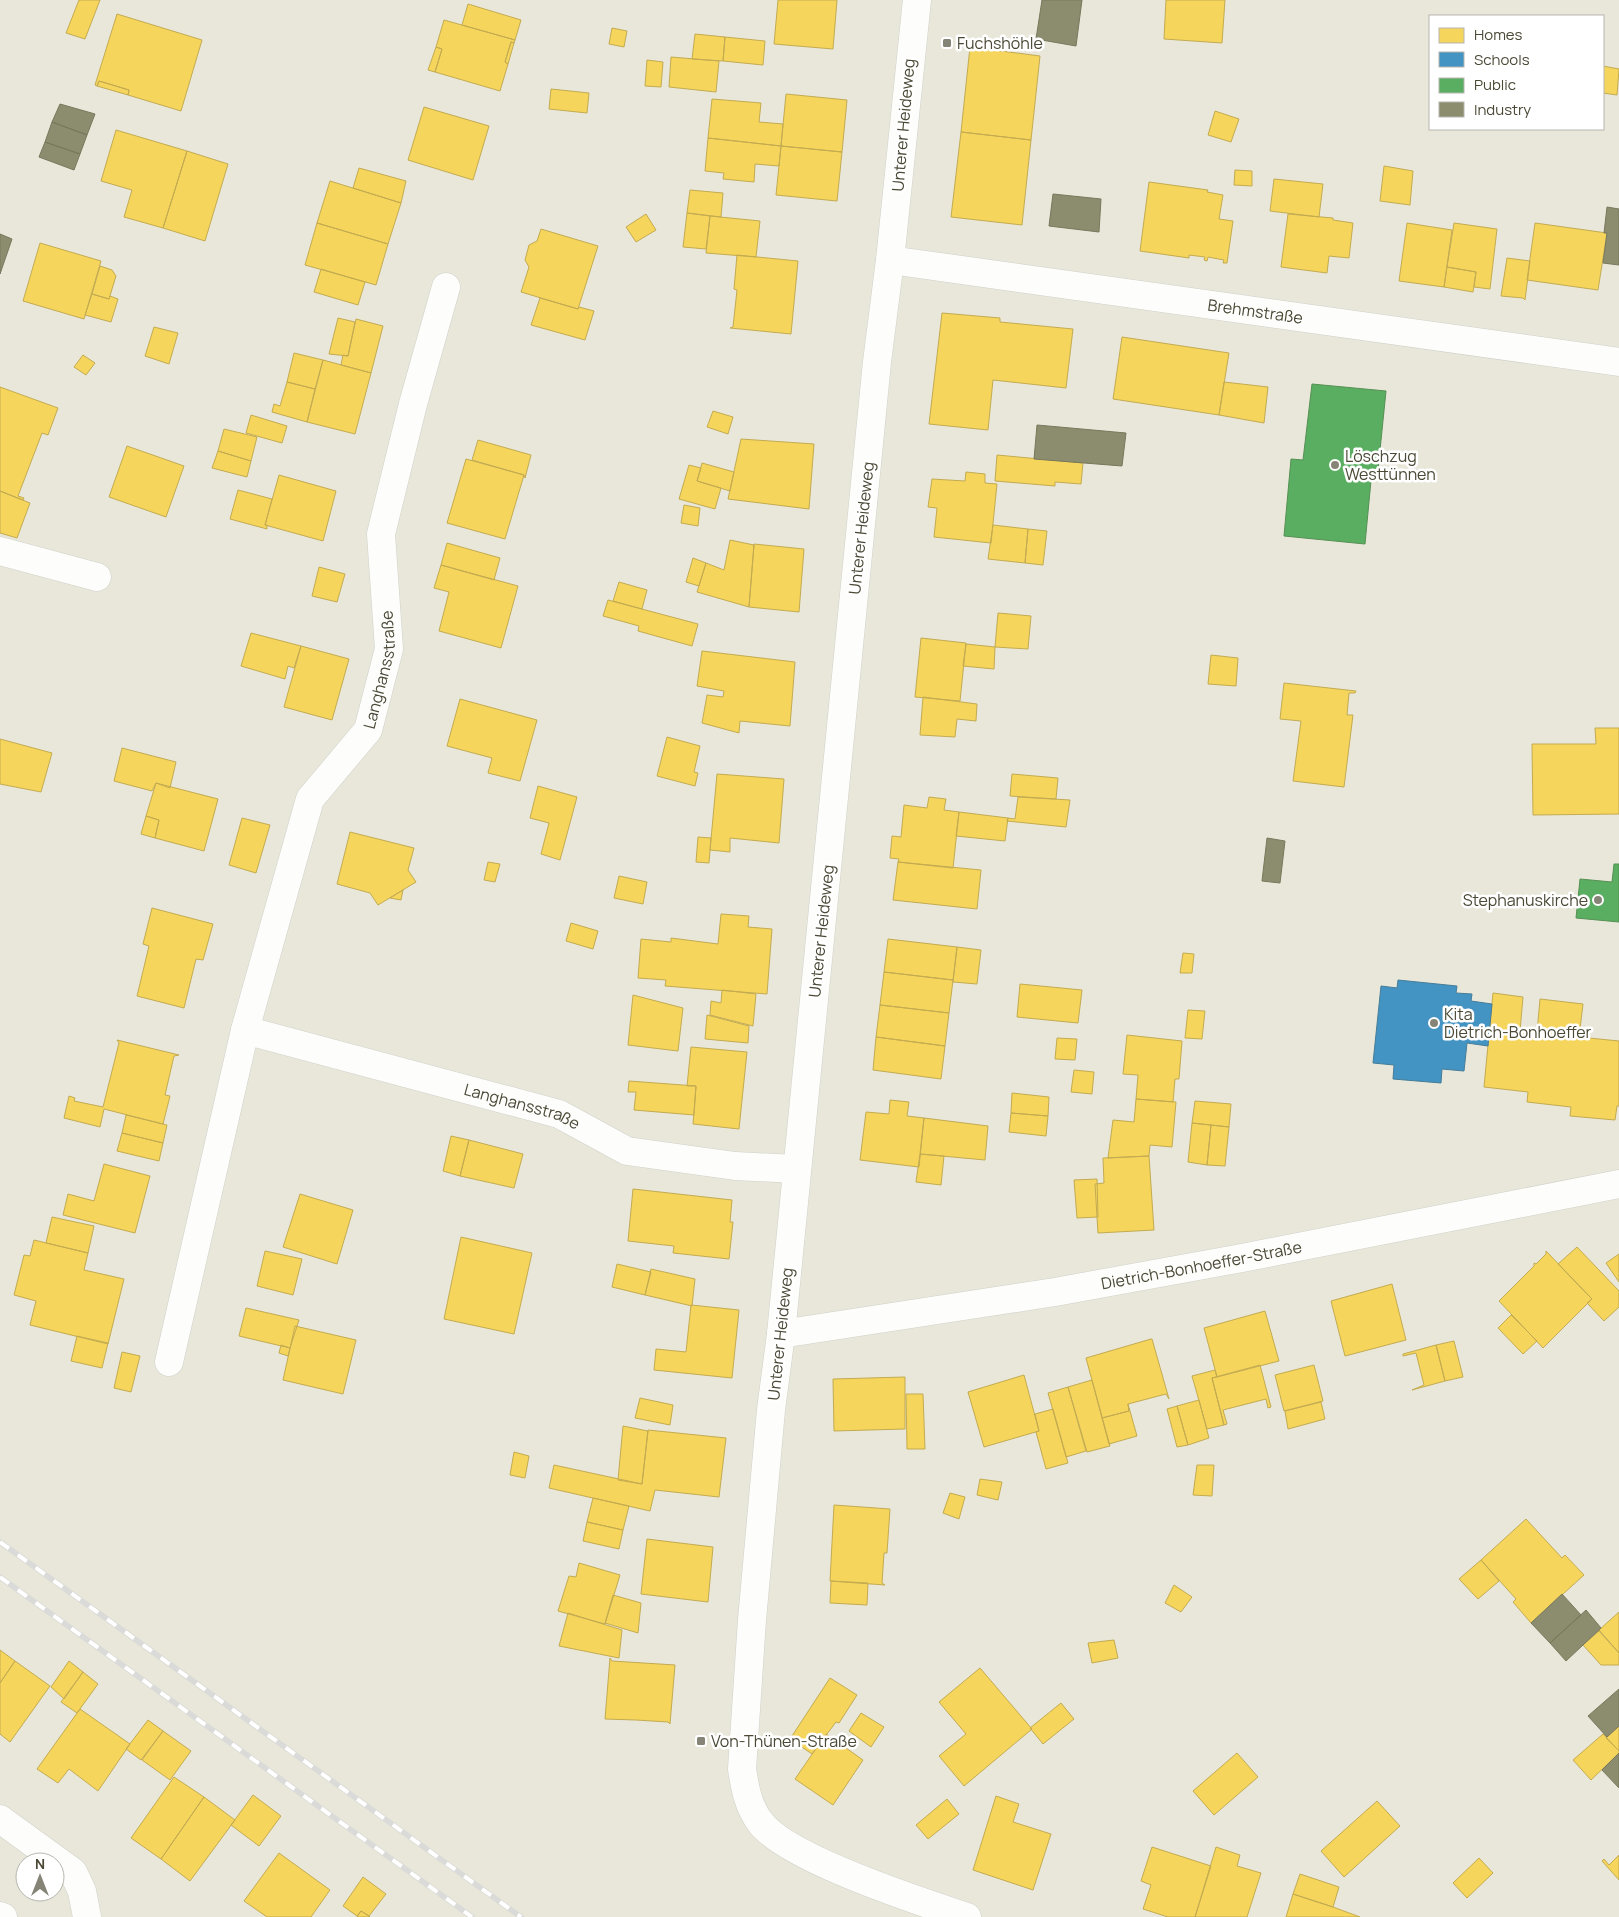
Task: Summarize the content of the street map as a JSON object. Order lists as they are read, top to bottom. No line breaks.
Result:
{"streets":{"street":["Unterer Heideweg","Brehmstraße","Langhansstraße","Dietrich-Bonhoeffer-Straße"]},"crossings":[["Unterer Heideweg","Brehmstraße"],["Unterer Heideweg","Langhansstraße"],["Unterer Heideweg","Dietrich-Bonhoeffer-Straße"]],"places":{"transit":["Fuchshöhle","Von-Thünen-Straße"],"other":["Löschzug Westtünnen","Stephanuskirche","Kita Dietrich-Bonhoeffer"]},"legend":["Homes","Schools","Public","Industry"],"north":"top"}
